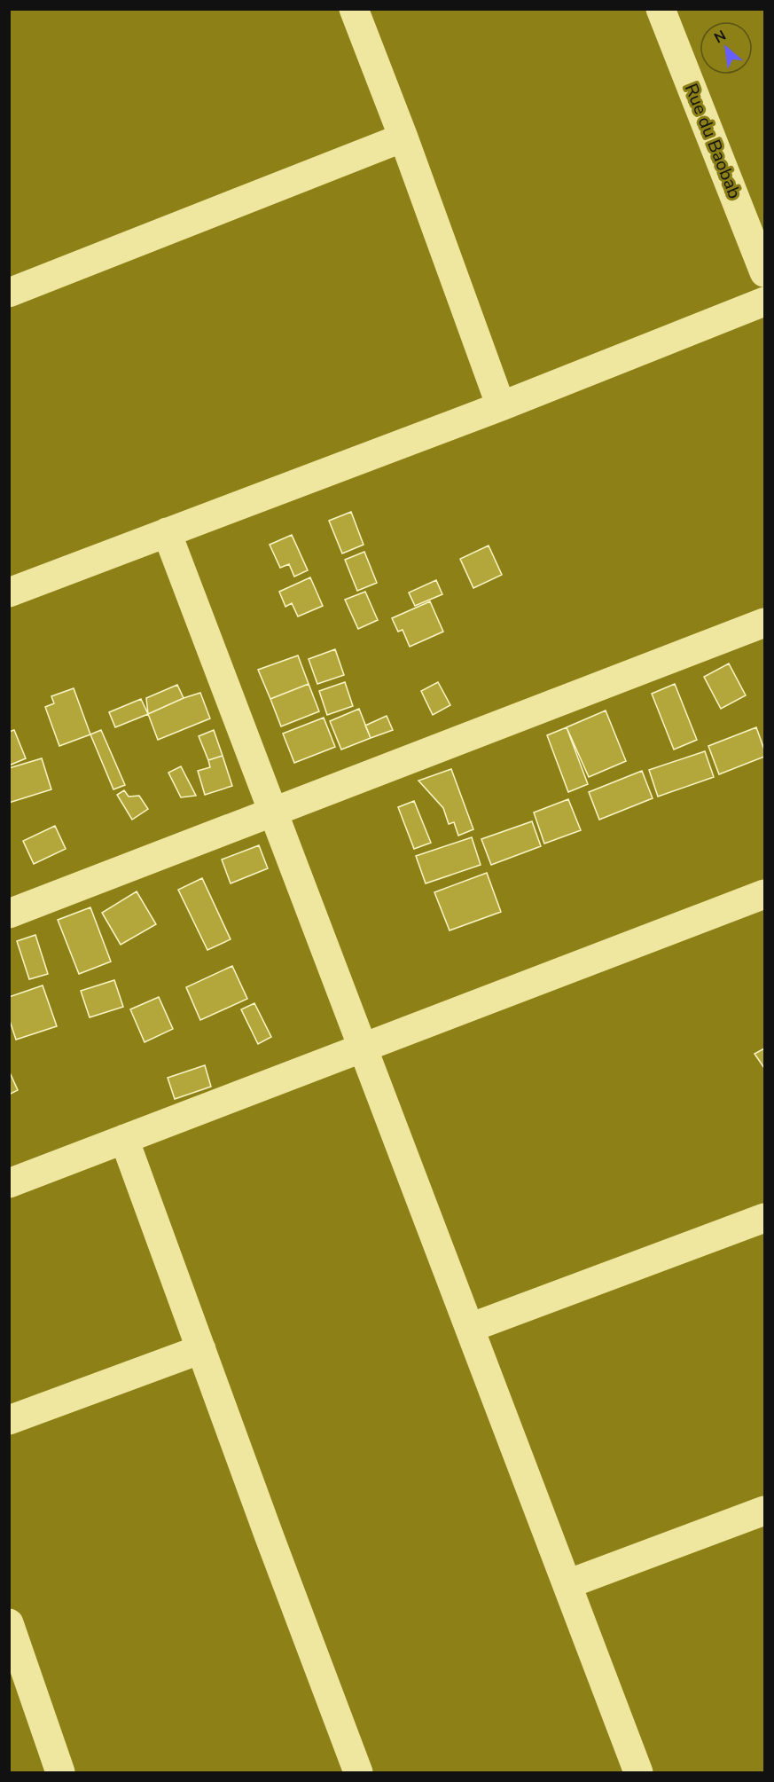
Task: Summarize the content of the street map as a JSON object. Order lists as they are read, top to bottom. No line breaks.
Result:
{"streets":{"street":["Rue du Baobab"]},"north":"top left"}
